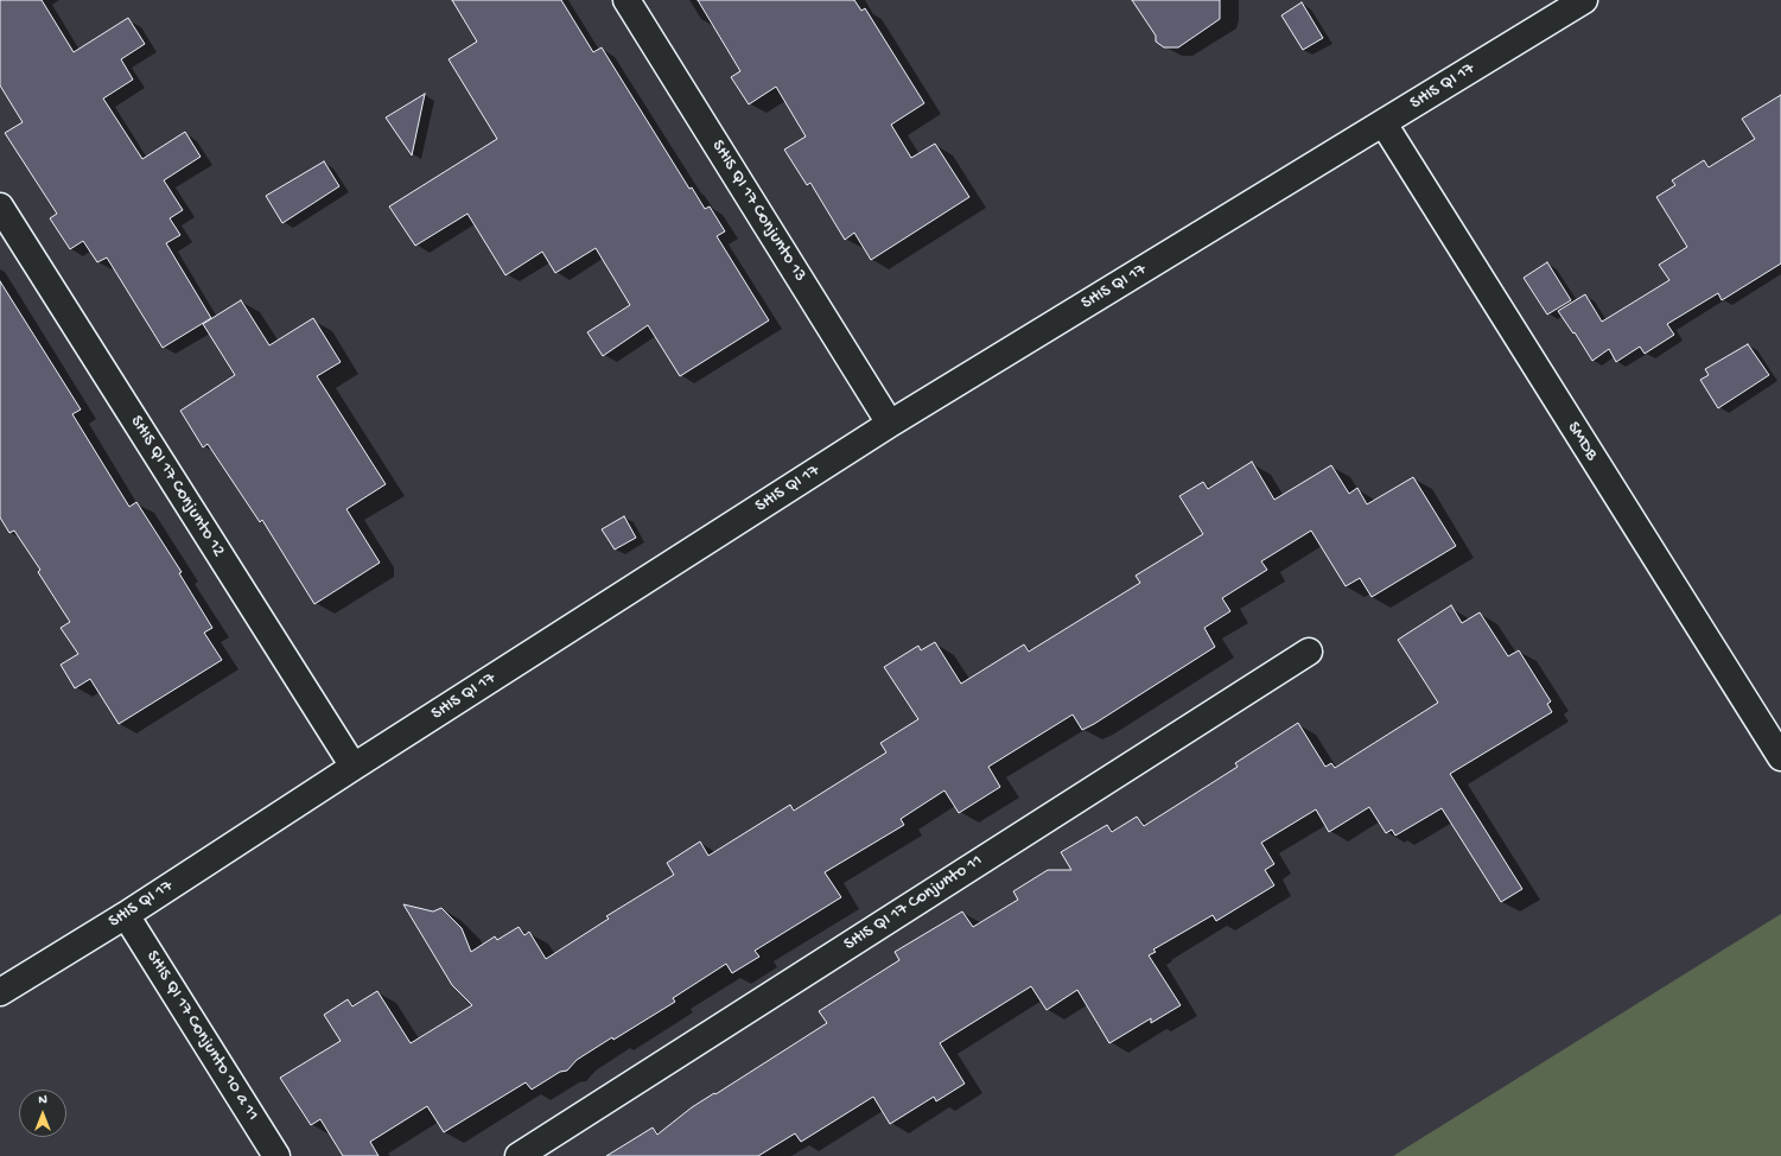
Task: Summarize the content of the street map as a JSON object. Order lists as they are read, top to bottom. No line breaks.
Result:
{"streets":{"street":["SHIS QI 17","SHIS QI 17 Conjunto 13","SMDB","SHIS QI 17 Conjunto 12","SHIS QI 17 Conjunto 11","SHIS QI 17 Conjunto 10 a 11"]},"crossings":[["SHIS QI 17","SHIS QI 17 Conjunto 13"],["SHIS QI 17","SMDB"],["SHIS QI 17","SHIS QI 17 Conjunto 12"],["SHIS QI 17","SHIS QI 17 Conjunto 10 a 11"]],"north":"top"}
